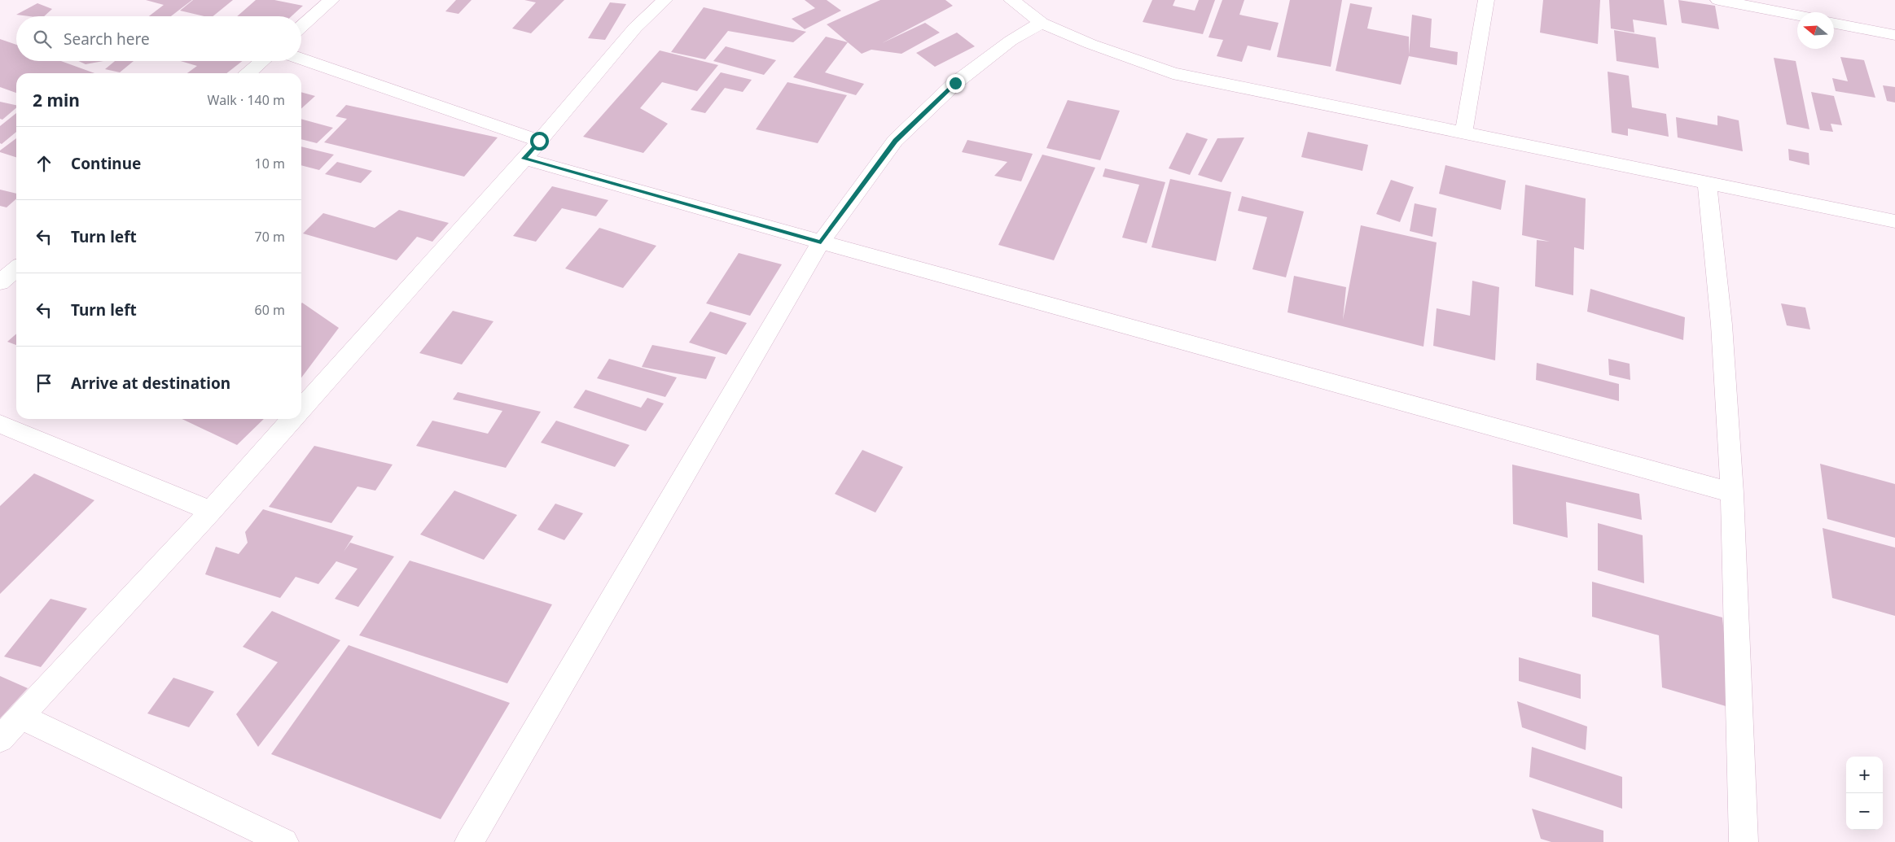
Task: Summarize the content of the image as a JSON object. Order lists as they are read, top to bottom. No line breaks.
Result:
{"north":"left","page":{"search":"Search here","heading":["2 min","Walk · 140 m"],"list":[["Continue","10 m"],["Turn left","70 m"],["Turn left","60 m"],"Arrive at destination"],"map_buttons":["+","−"]}}
